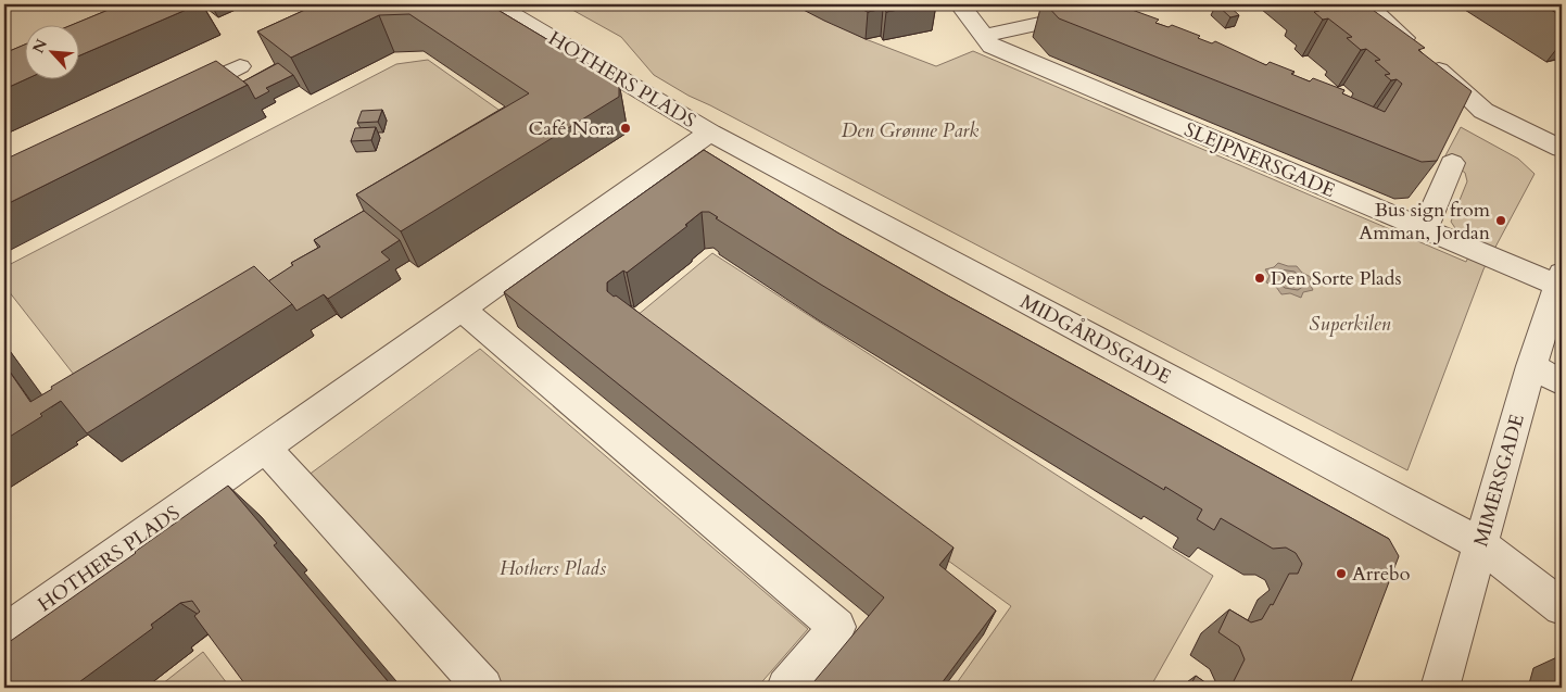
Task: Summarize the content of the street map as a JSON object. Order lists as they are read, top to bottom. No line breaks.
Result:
{"streets":{"street":["HOTHERS PLADS","SLEJPNERSGADE","MIDGÅRDSGADE","MIMERSGADE"]},"crossings":[["HOTHERS PLADS","MIDGÅRDSGADE"],["SLEJPNERSGADE","MIMERSGADE"],["MIDGÅRDSGADE","MIMERSGADE"]],"parks":["Den Grønne Park","Superkilen","Hothers Plads"],"places":["Café Nora","Bus sign from Amman, Jordan","Den Sorte Plads","Arrebo"],"north":"top left"}
